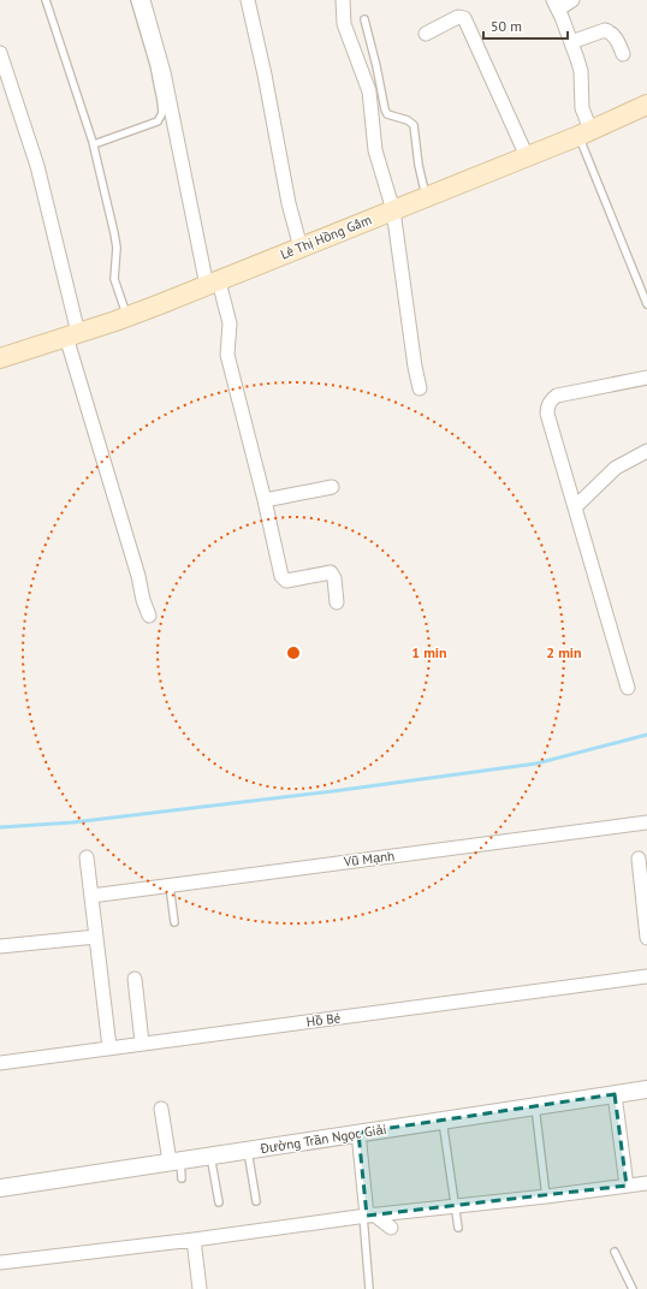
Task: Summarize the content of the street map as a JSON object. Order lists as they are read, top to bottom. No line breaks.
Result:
{"streets":{"main road":["Lê Thị Hồng Gấm"],"street":["Vũ Mạnh","Hồ Bé","Đường Trần Ngọc Giải"]},"scale_bar":"50 m","rings":["1 min","2 min"]}
